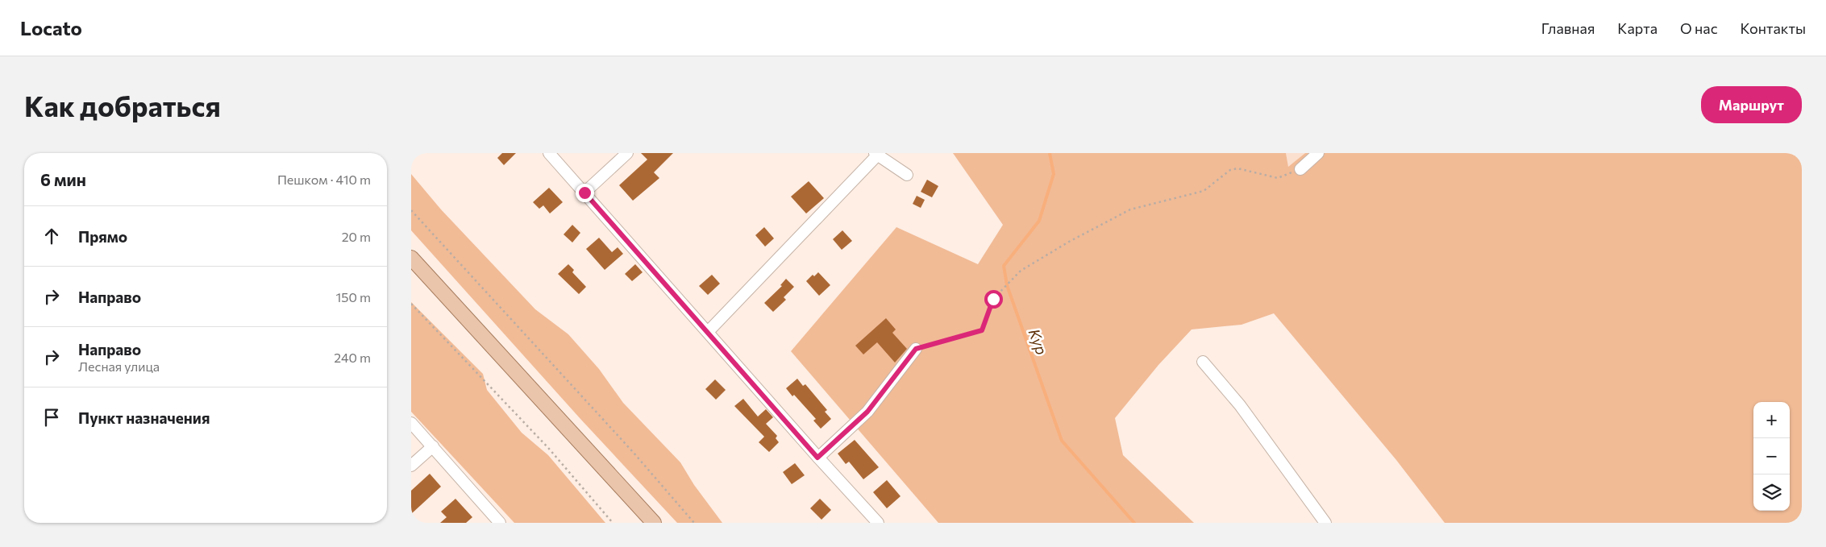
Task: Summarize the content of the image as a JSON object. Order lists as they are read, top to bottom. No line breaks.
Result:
{"water":["Кур"],"page":{"header":"Locato","nav":["Главная","Карта","О нас","Контакты"],"buttons":"Маршрут","title":"Как добраться","heading":["6 мин","Пешком · 410 m"],"list":[["Прямо","20 m"],["Направо","150 m"],["Направо","Лесная улица","240 m"],"Пункт назначения"],"map_buttons":["+","−"]}}
